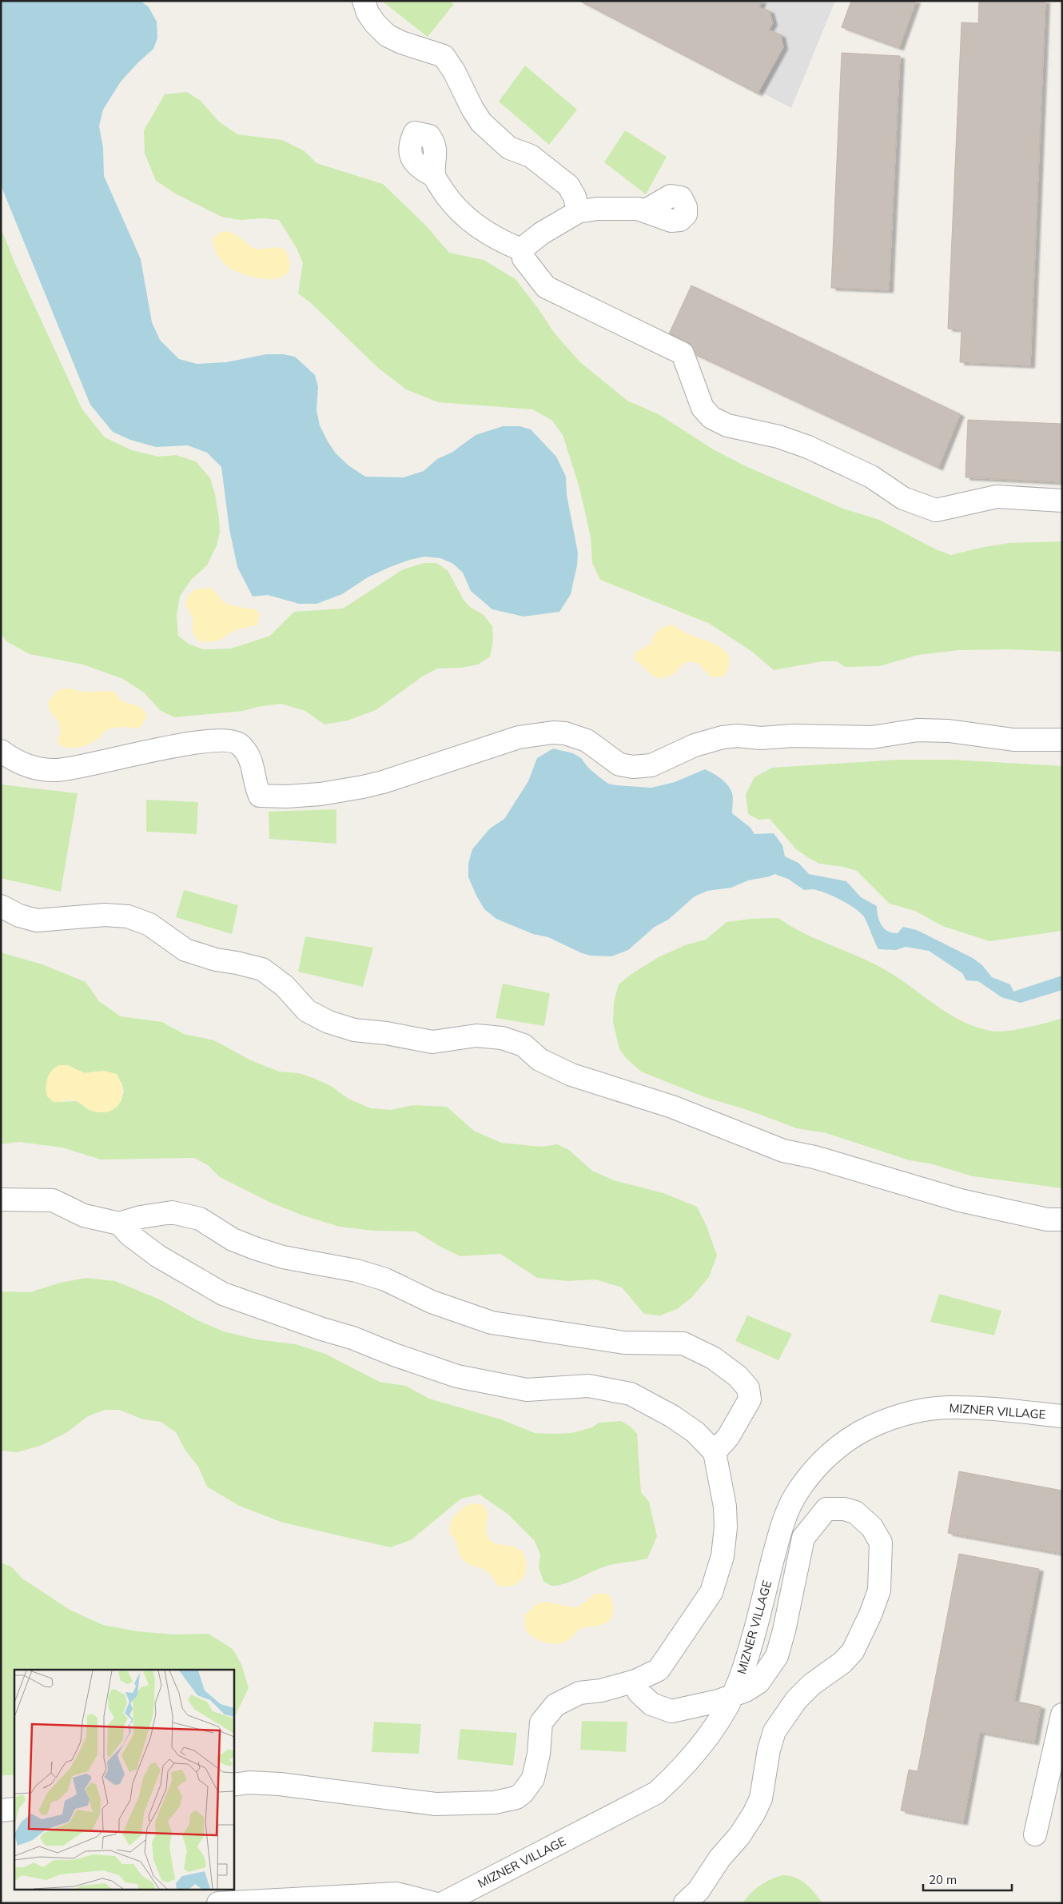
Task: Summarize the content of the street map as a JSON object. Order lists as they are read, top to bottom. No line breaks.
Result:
{"streets":{"street":["MIZNER VILLAGE"]},"scale_bar":"20 m"}
